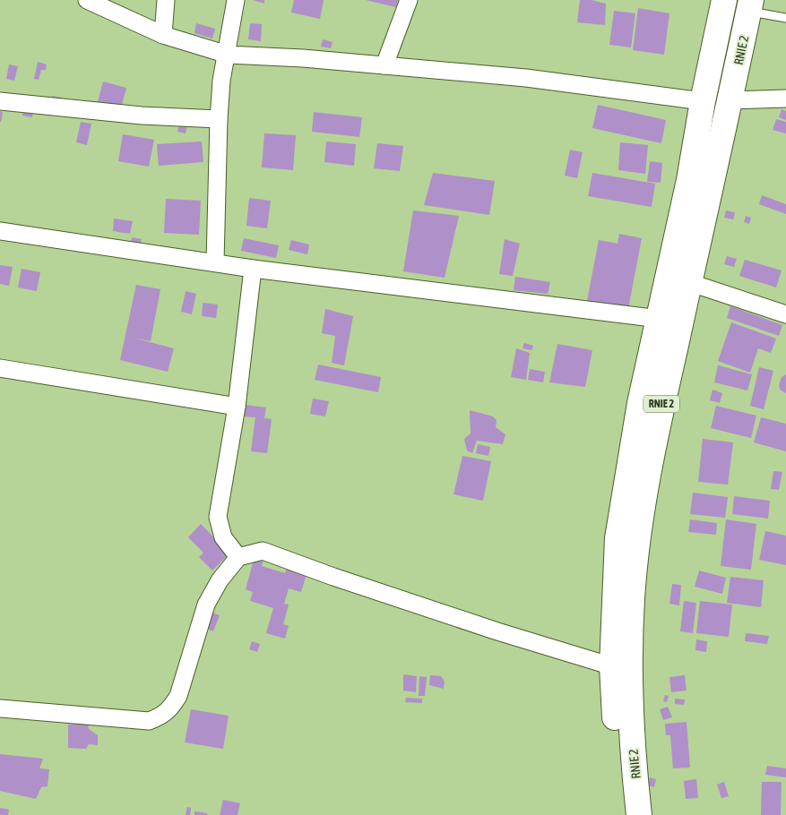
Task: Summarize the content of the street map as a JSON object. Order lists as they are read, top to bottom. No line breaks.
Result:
{"streets":{"highway":["RNIE 2"]}}
